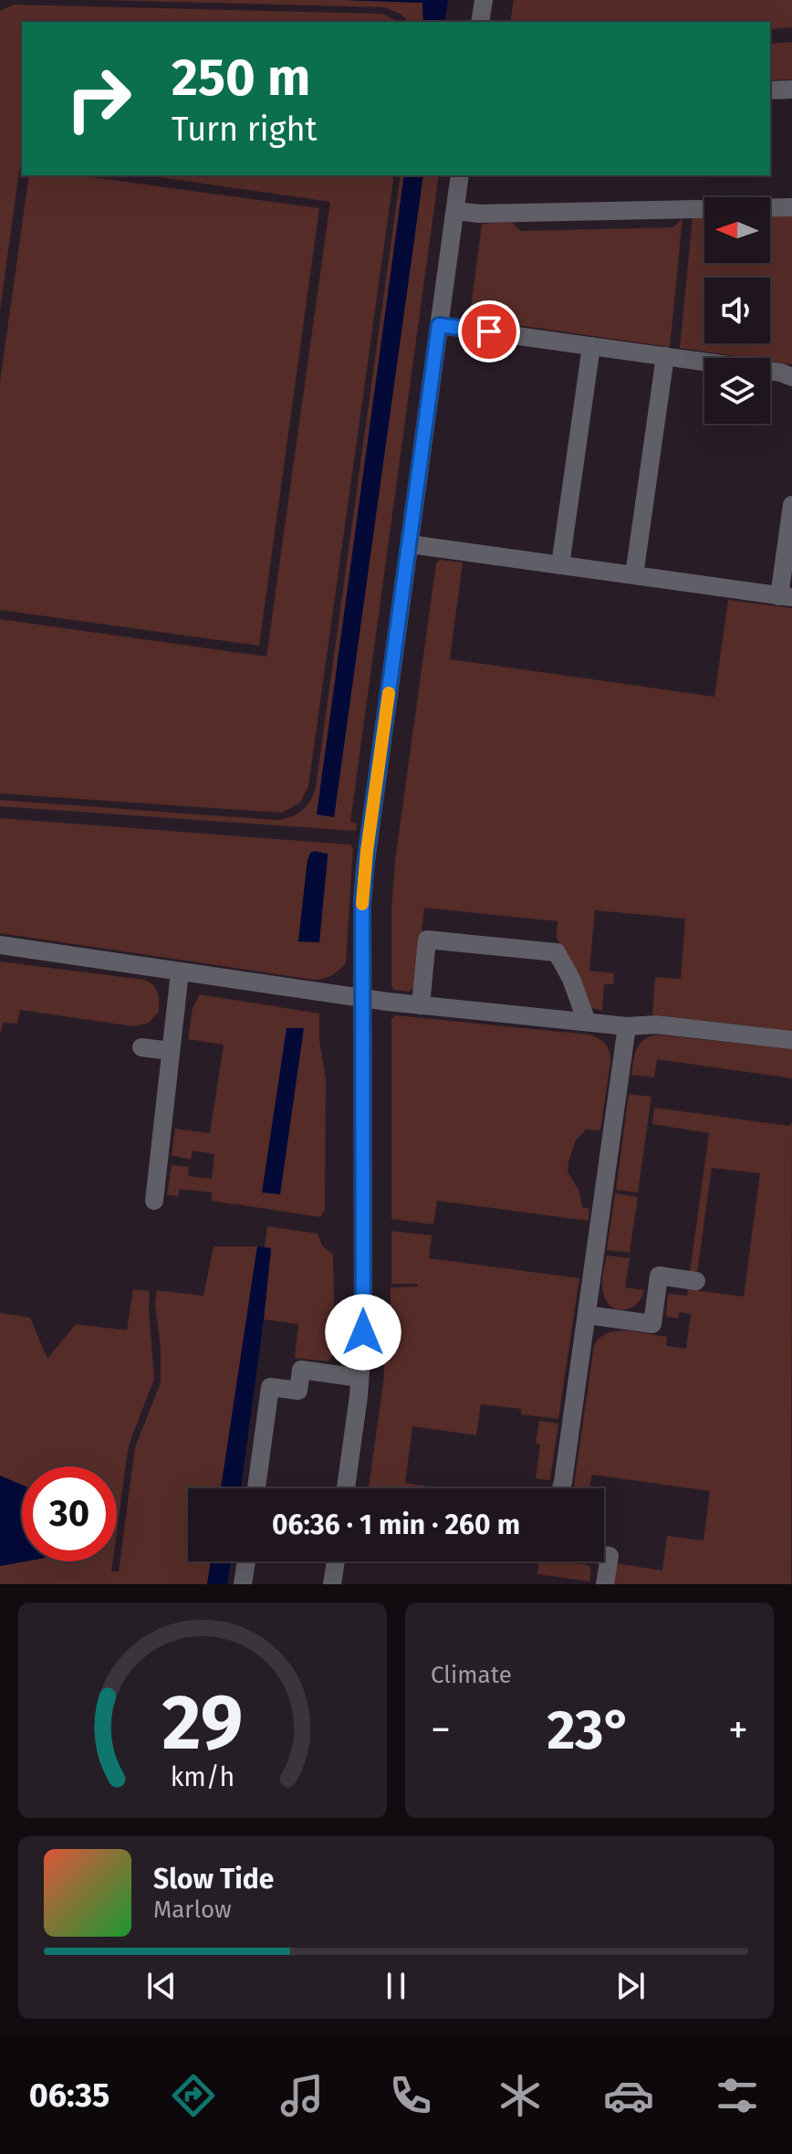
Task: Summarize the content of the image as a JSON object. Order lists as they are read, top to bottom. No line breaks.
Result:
{"north":"left","page":{"turn":["250 m","Turn right"],"limit":"30","trip":"06:36 · 1 min · 260 m","tile":"Climate","heat":["−","23°","+"],"song":["Slow Tide","Marlow"],"tabs":"06:35","gauge":["29","km/h"]}}
